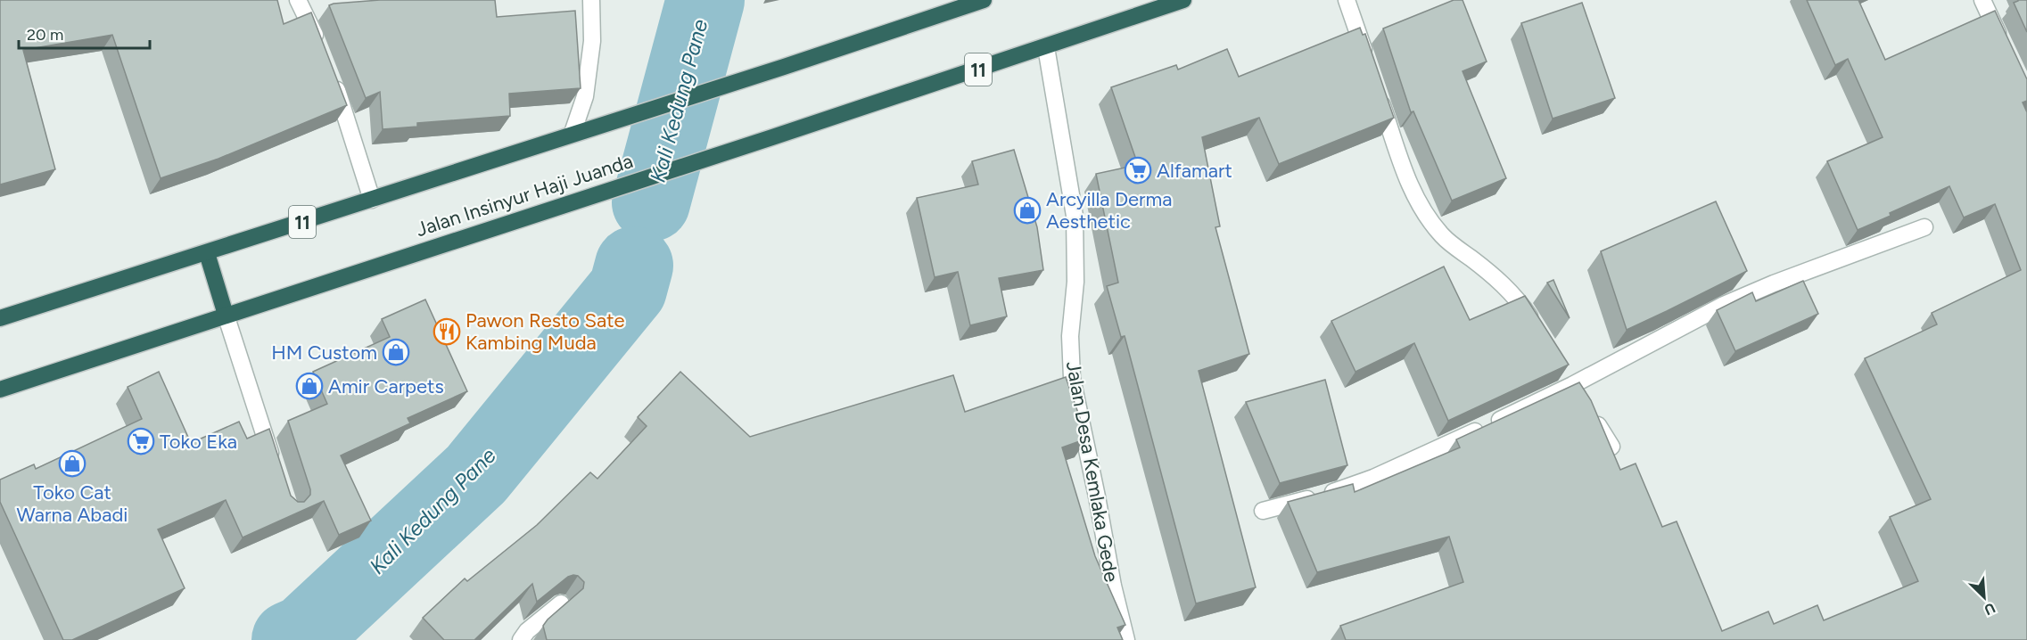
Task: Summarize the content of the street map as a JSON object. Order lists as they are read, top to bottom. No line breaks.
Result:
{"streets":{"highway":["11","Jalan Insinyur Haji Juanda"],"street":["Jalan Desa Kemlaka Gede"]},"crossings":[["Jalan Insinyur Haji Juanda","Jalan Desa Kemlaka Gede"]],"water":["Kali Kedung Pane"],"places":{"supermarket":["Alfamart","Toko Eka"],"shop":["Arcyilla Derma Aesthetic","HM Custom","Amir Carpets","Toko Cat Warna Abadi"],"restaurant":["Pawon Resto Sate Kambing Muda"]},"scale_bar":"20 m","north":"bottom right"}
